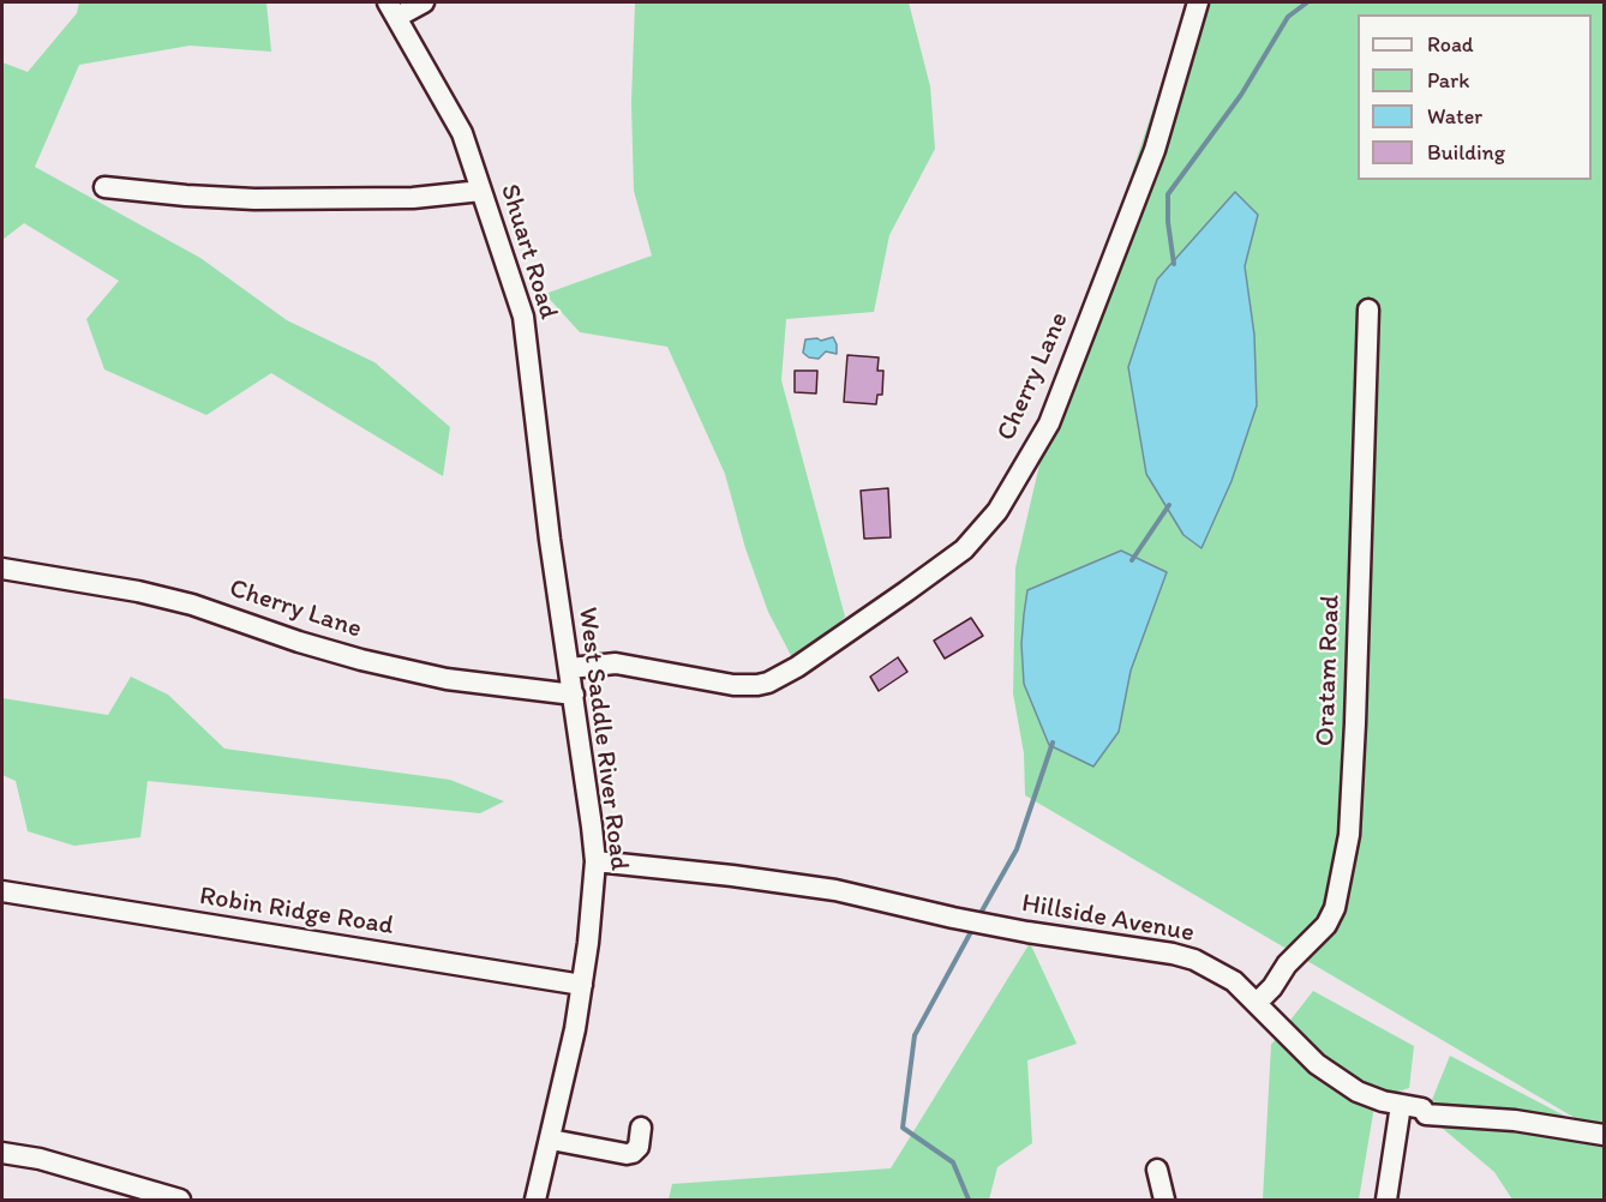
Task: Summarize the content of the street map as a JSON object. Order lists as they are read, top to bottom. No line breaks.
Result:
{"streets":{"street":["Shuart Road","Cherry Lane","Oratam Road","West Saddle River Road","Robin Ridge Road","Hillside Avenue"]},"crossings":[["Shuart Road","West Saddle River Road"],["Cherry Lane","West Saddle River Road"],["Oratam Road","Hillside Avenue"],["West Saddle River Road","Robin Ridge Road"],["West Saddle River Road","Hillside Avenue"]],"legend":["Road","Park","Water","Building"]}
